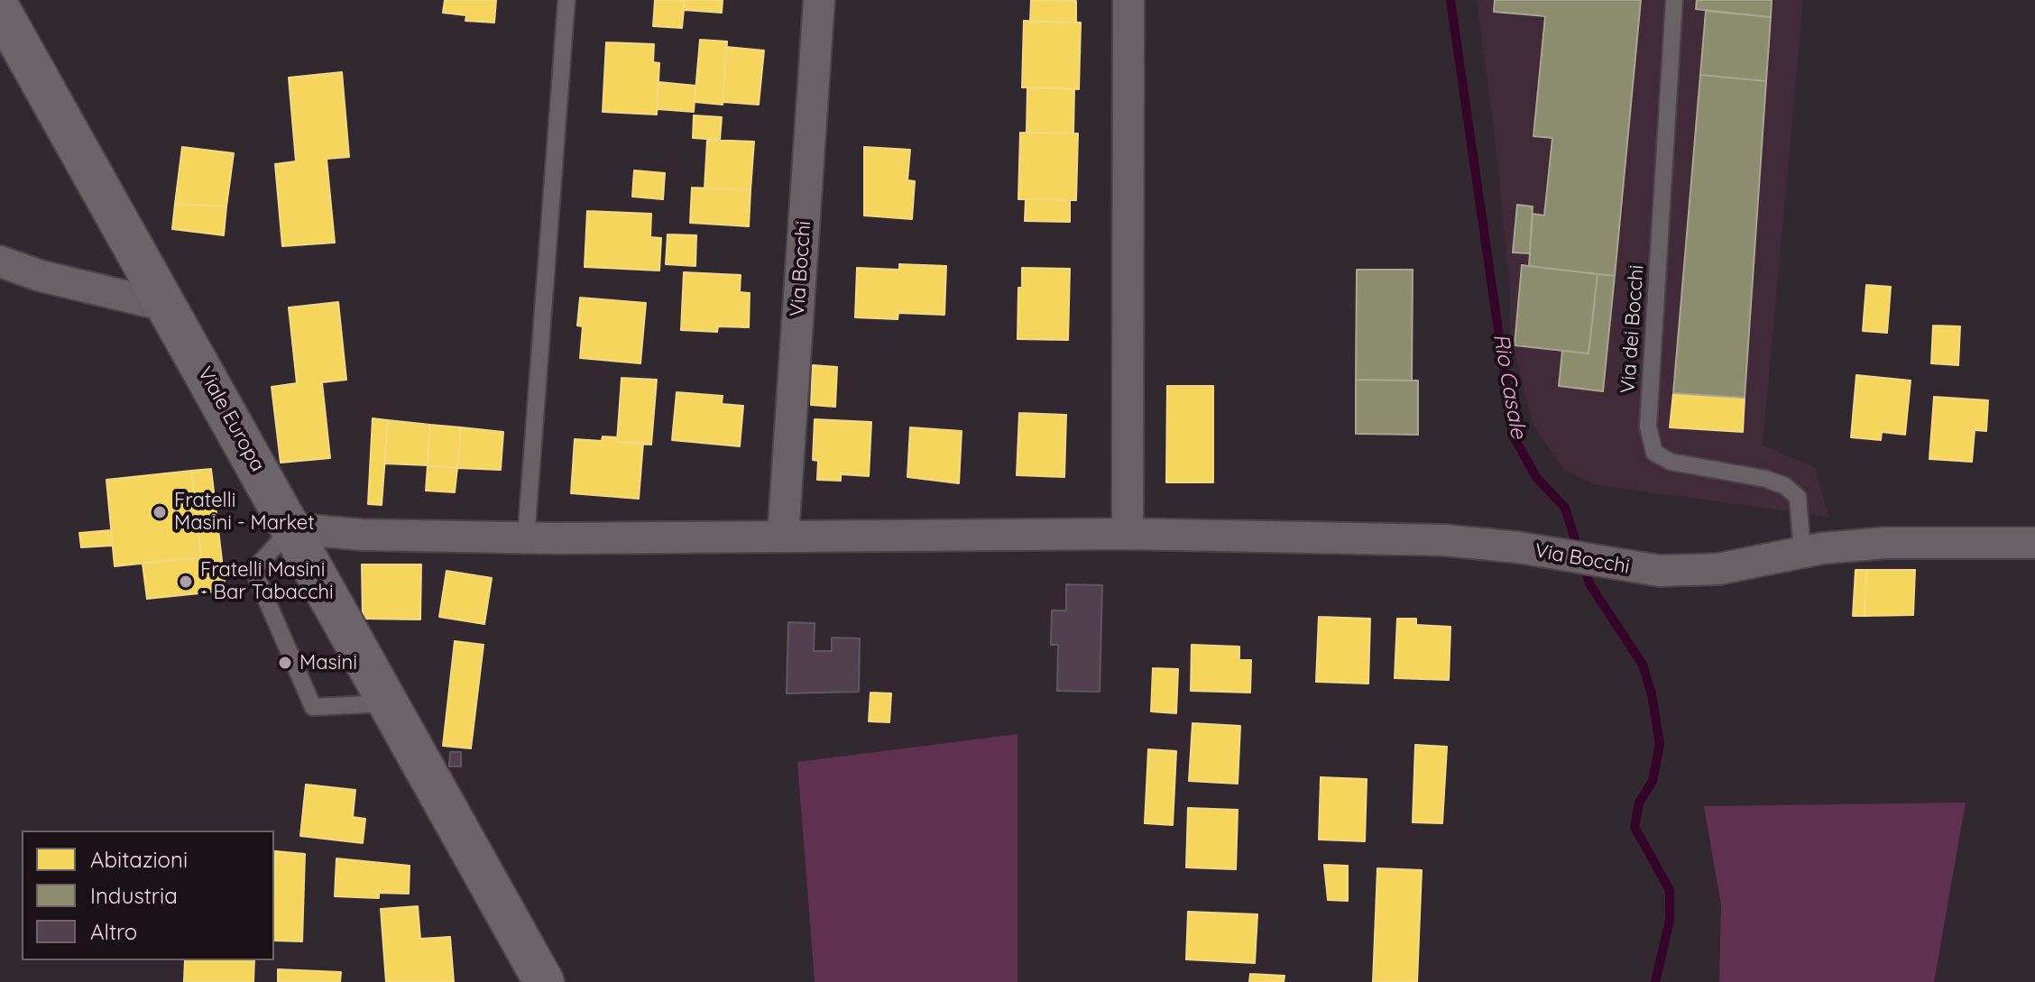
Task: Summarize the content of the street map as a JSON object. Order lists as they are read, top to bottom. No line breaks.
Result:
{"streets":{"main road":["Viale Europa"],"street":["Via Bocchi"],"lane":["Via dei Bocchi"]},"crossings":[["Via Bocchi","Via dei Bocchi"],["Via Bocchi","Viale Europa"]],"water":["Rio Casale"],"places":["Fratelli Masini - Market","Fratelli Masini - Bar Tabacchi","Masini"],"legend":["Abitazioni","Industria","Altro"]}
